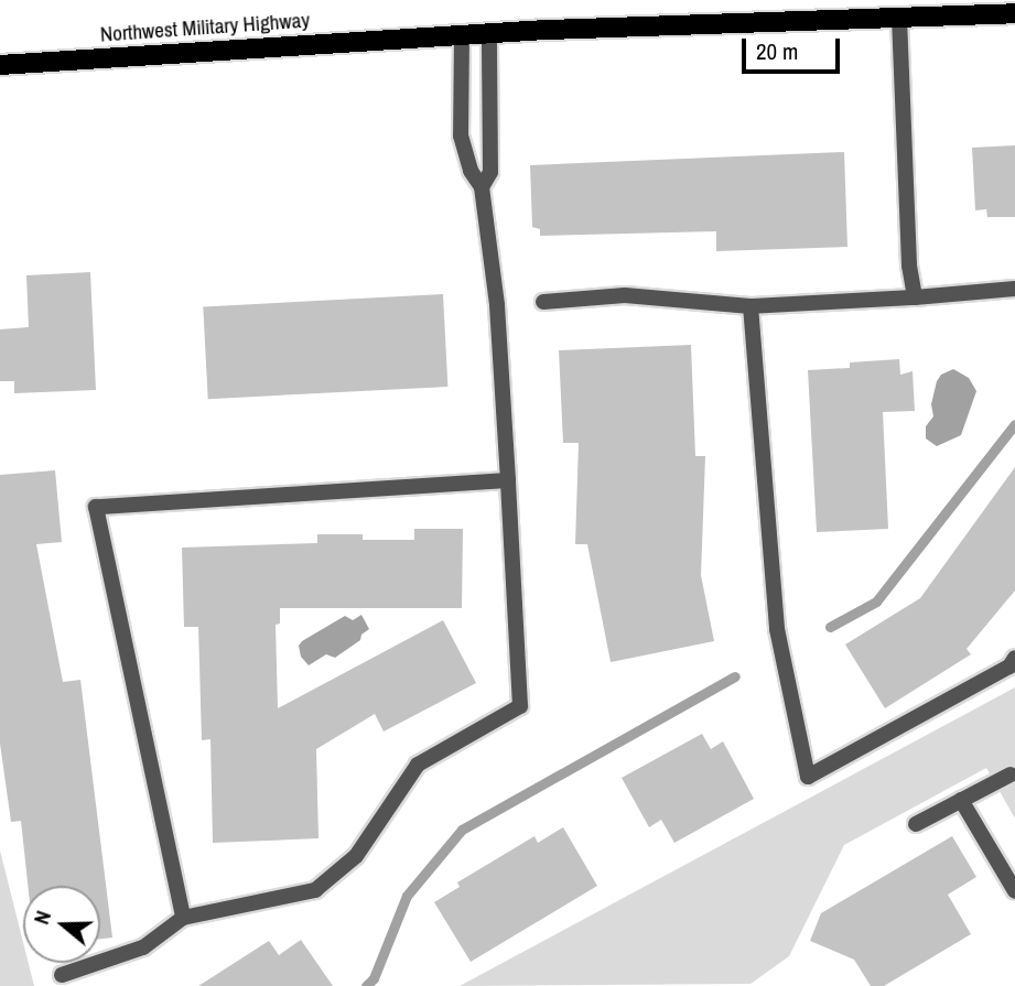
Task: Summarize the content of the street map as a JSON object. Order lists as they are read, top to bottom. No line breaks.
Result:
{"streets":{"main road":["Northwest Military Highway"]},"scale_bar":"20 m","north":"left"}
